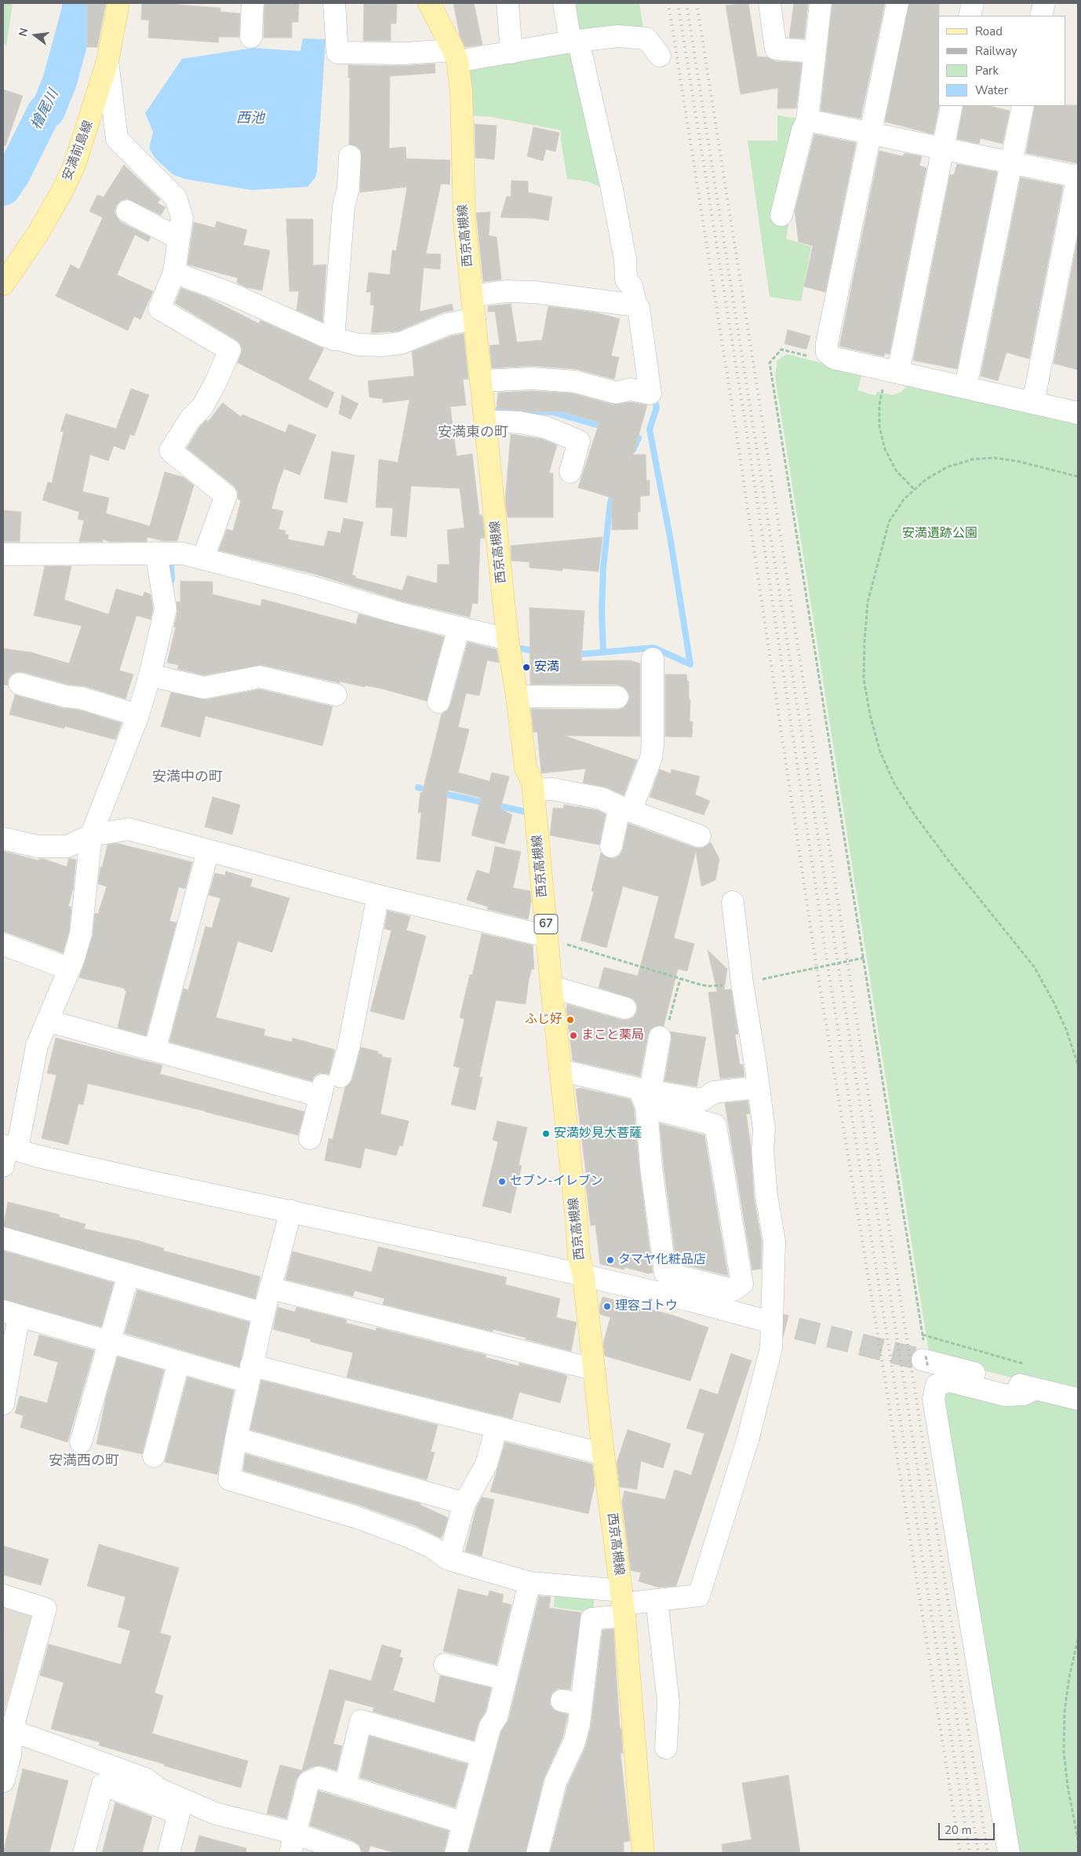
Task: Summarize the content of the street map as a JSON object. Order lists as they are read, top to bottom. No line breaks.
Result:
{"streets":{"main road":["安満前島線","西京高槻線","67"]},"districts":["安満東の町","安満中の町","安満西の町"],"water":["檜尾川","西池"],"parks":["安満遺跡公園"],"places":["安満","ふじ好","まこと薬局","安満妙見大菩薩","セブン-イレブン","タマヤ化粧品店","理容ゴトウ"],"legend":["Road","Railway","Park","Water"],"scale_bar":"20 m","north":"left"}
